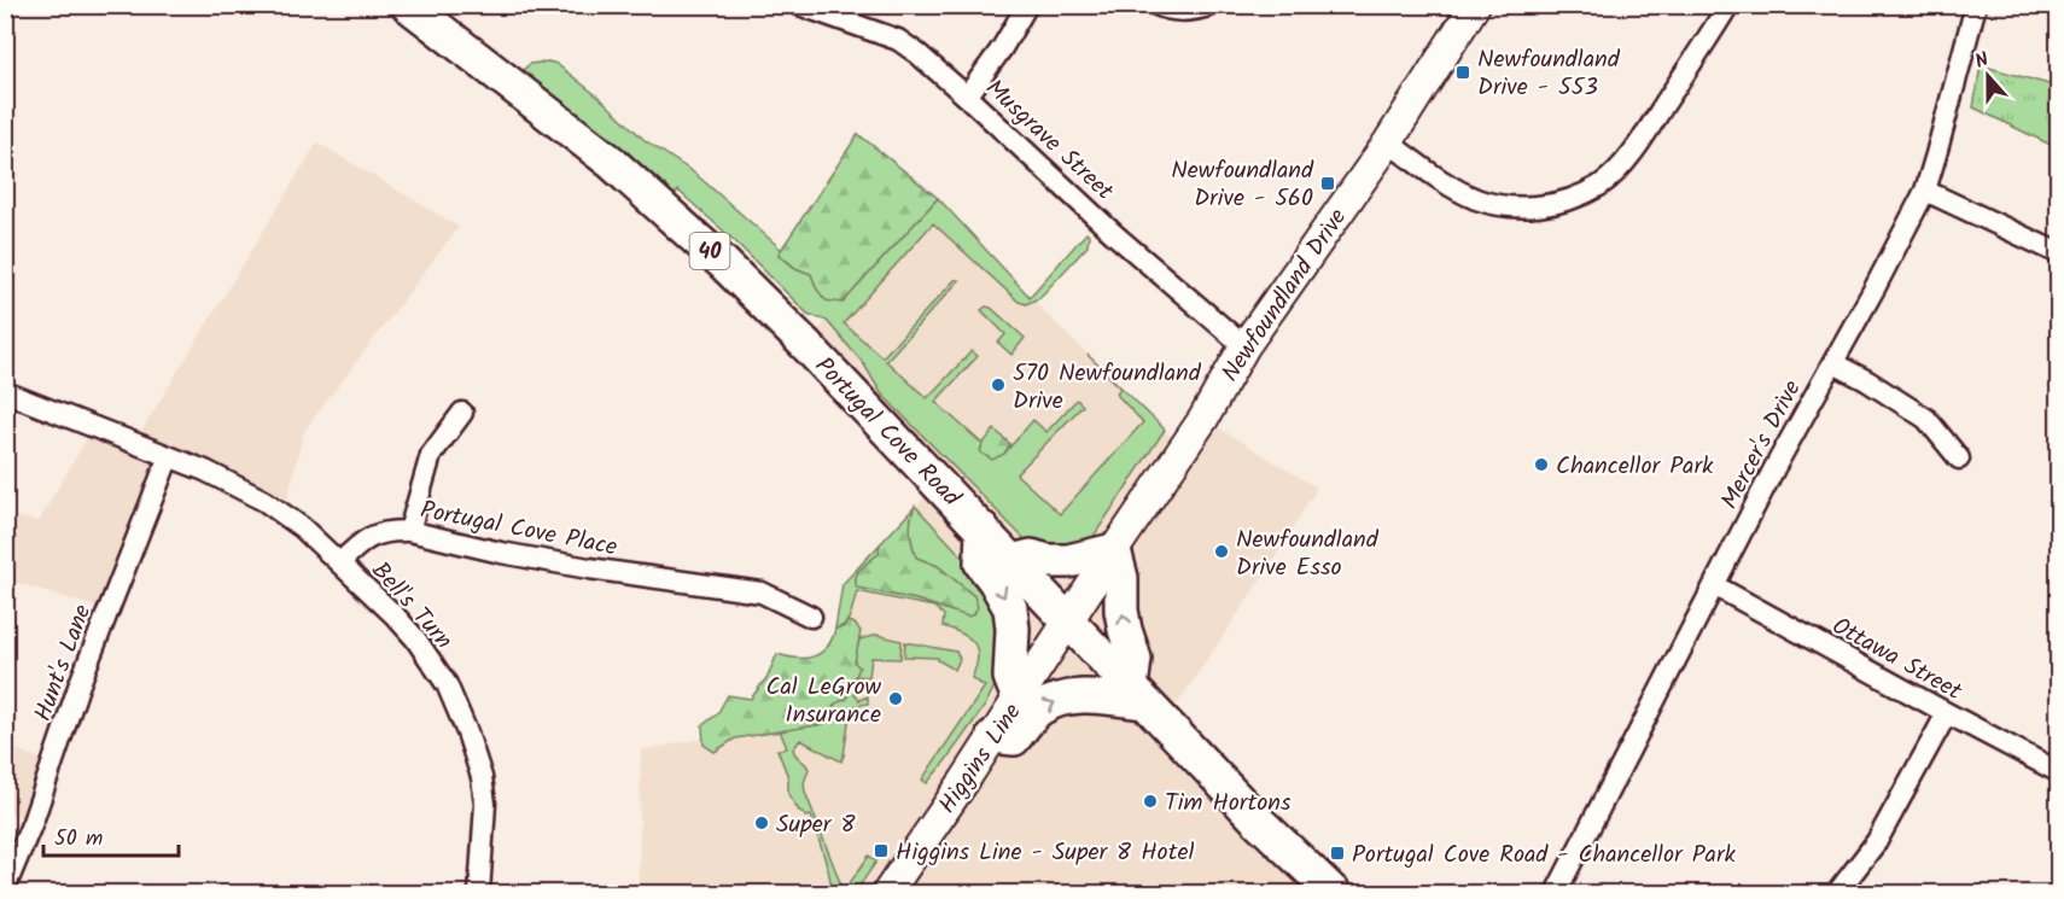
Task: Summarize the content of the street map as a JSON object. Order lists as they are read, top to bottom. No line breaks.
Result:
{"streets":{"main road":["40","Portugal Cove Road"],"street":["Musgrave Street","Newfoundland Drive","Mercer's Drive","Portugal Cove Place","Bell's Turn","Ottawa Street","Hunt's Lane","Higgins Line"]},"crossings":[["Musgrave Street","Newfoundland Drive"],["Newfoundland Drive","Portugal Cove Road"],["Newfoundland Drive","Higgins Line"],["Portugal Cove Road","Higgins Line"],["Mercer's Drive","Ottawa Street"],["Portugal Cove Place","Bell's Turn"]],"places":{"transit":["Newfoundland Drive - 553","Newfoundland Drive - 560","Higgins Line - Super 8 Hotel","Portugal Cove Road - Chancellor Park"],"other":["570 Newfoundland Drive","Chancellor Park","Newfoundland Drive Esso","Cal LeGrow Insurance","Tim Hortons","Super 8"]},"scale_bar":"50 m","north":"top"}
